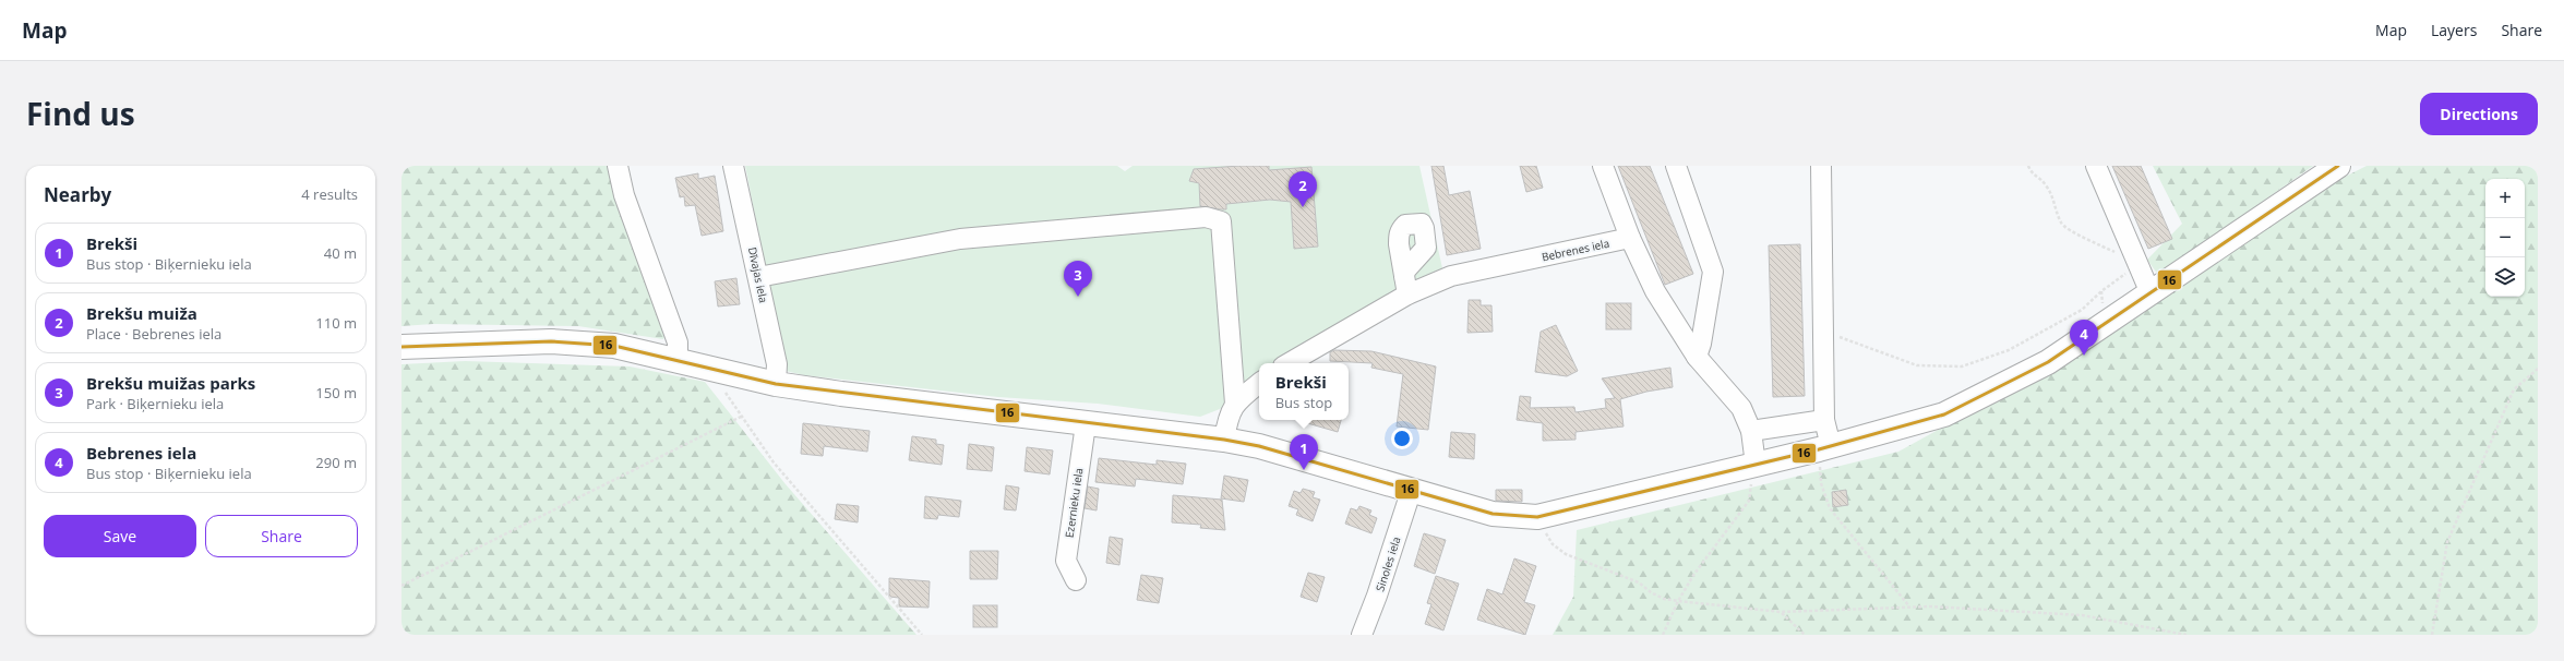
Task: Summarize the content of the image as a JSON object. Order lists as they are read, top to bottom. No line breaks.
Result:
{"streets":{"street":["Bebrenes iela","Dīvajas iela","Ezernieku iela","Sinoles iela"]},"lines":["transit line 16"],"page":{"header":"Map","nav":["Map","Layers","Share"],"title":"Find us","buttons":["Directions",["Save","Share"]],"heading":["Nearby","4 results"],"pins":["2","3","4","1"],"map_buttons":["+","−"],"list":[{"mark":"1","name":"Brekši","note":"Bus stop · Biķernieku iela","value":"40 m"},{"mark":"2","name":"Brekšu muiža","note":"Place · Bebrenes iela","value":"110 m"},{"mark":"3","name":"Brekšu muižas parks","note":"Park · Biķernieku iela","value":"150 m"},{"mark":"4","name":"Bebrenes iela","note":"Bus stop · Biķernieku iela","value":"290 m"}],"popup":["Brekši","Bus stop"]}}
